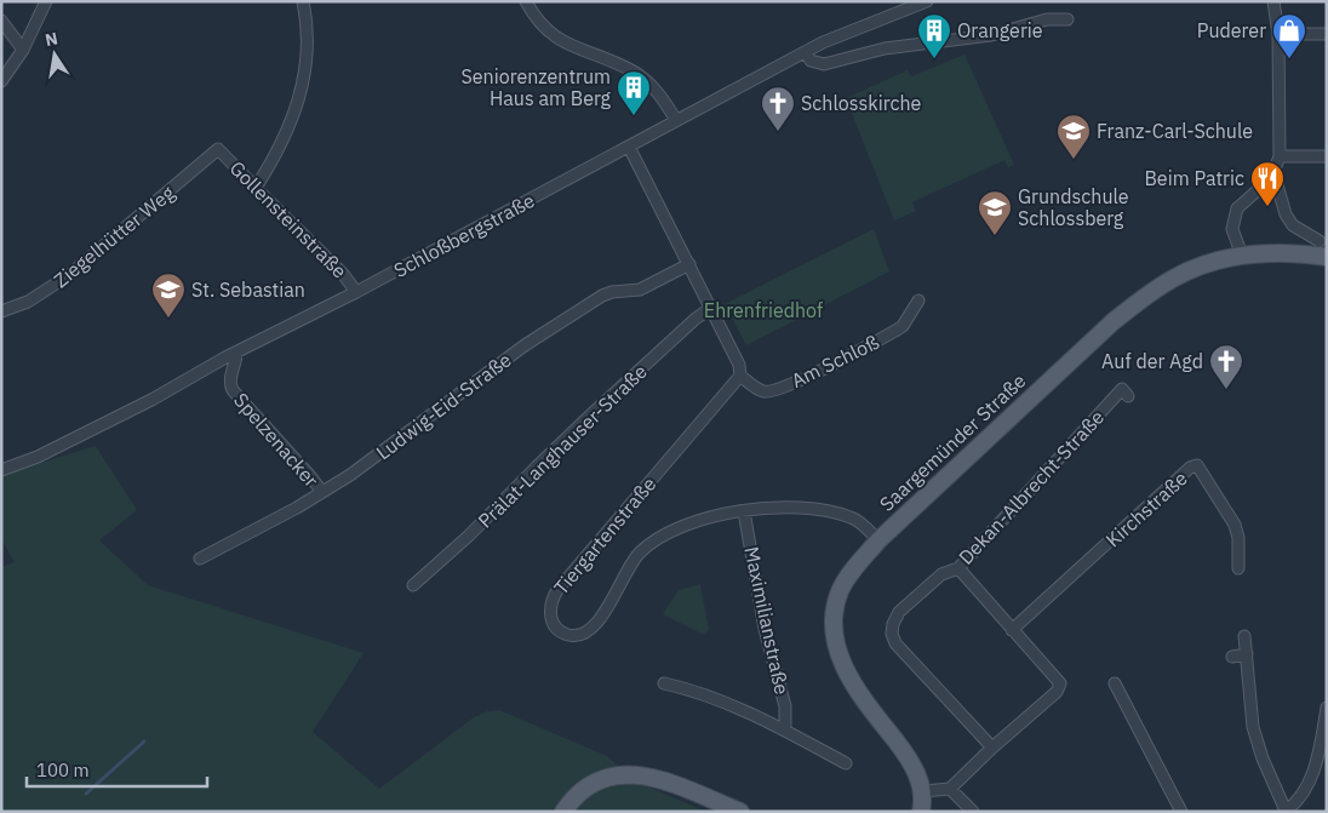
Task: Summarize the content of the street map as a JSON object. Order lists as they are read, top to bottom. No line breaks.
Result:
{"streets":{"main road":["Saargemünder Straße"],"street":["Gollensteinstraße","Schloßbergstraße","Ziegelhütter Weg","Am Schloß","Ludwig-Eid-Straße","Spelzenacker","Prälat-Langhauser-Straße","Dekan-Albrecht-Straße","Kirchstraße","Tiergartenstraße","Maximilianstraße"]},"crossings":[["Gollensteinstraße","Schloßbergstraße"],["Gollensteinstraße","Ziegelhütter Weg"],["Schloßbergstraße","Spelzenacker"],["Am Schloß","Tiergartenstraße"],["Ludwig-Eid-Straße","Spelzenacker"],["Saargemünder Straße","Tiergartenstraße"],["Tiergartenstraße","Maximilianstraße"]],"parks":["Ehrenfriedhof"],"places":{"building":["Orangerie","Seniorenzentrum Haus am Berg"],"shop":["Puderer"],"church":["Schlosskirche","Auf der Agd"],"school or university":["Franz-Carl-Schule","Grundschule Schlossberg","St. Sebastian"],"restaurant":["Beim Patric"]},"scale_bar":"100 m","north":"top"}
